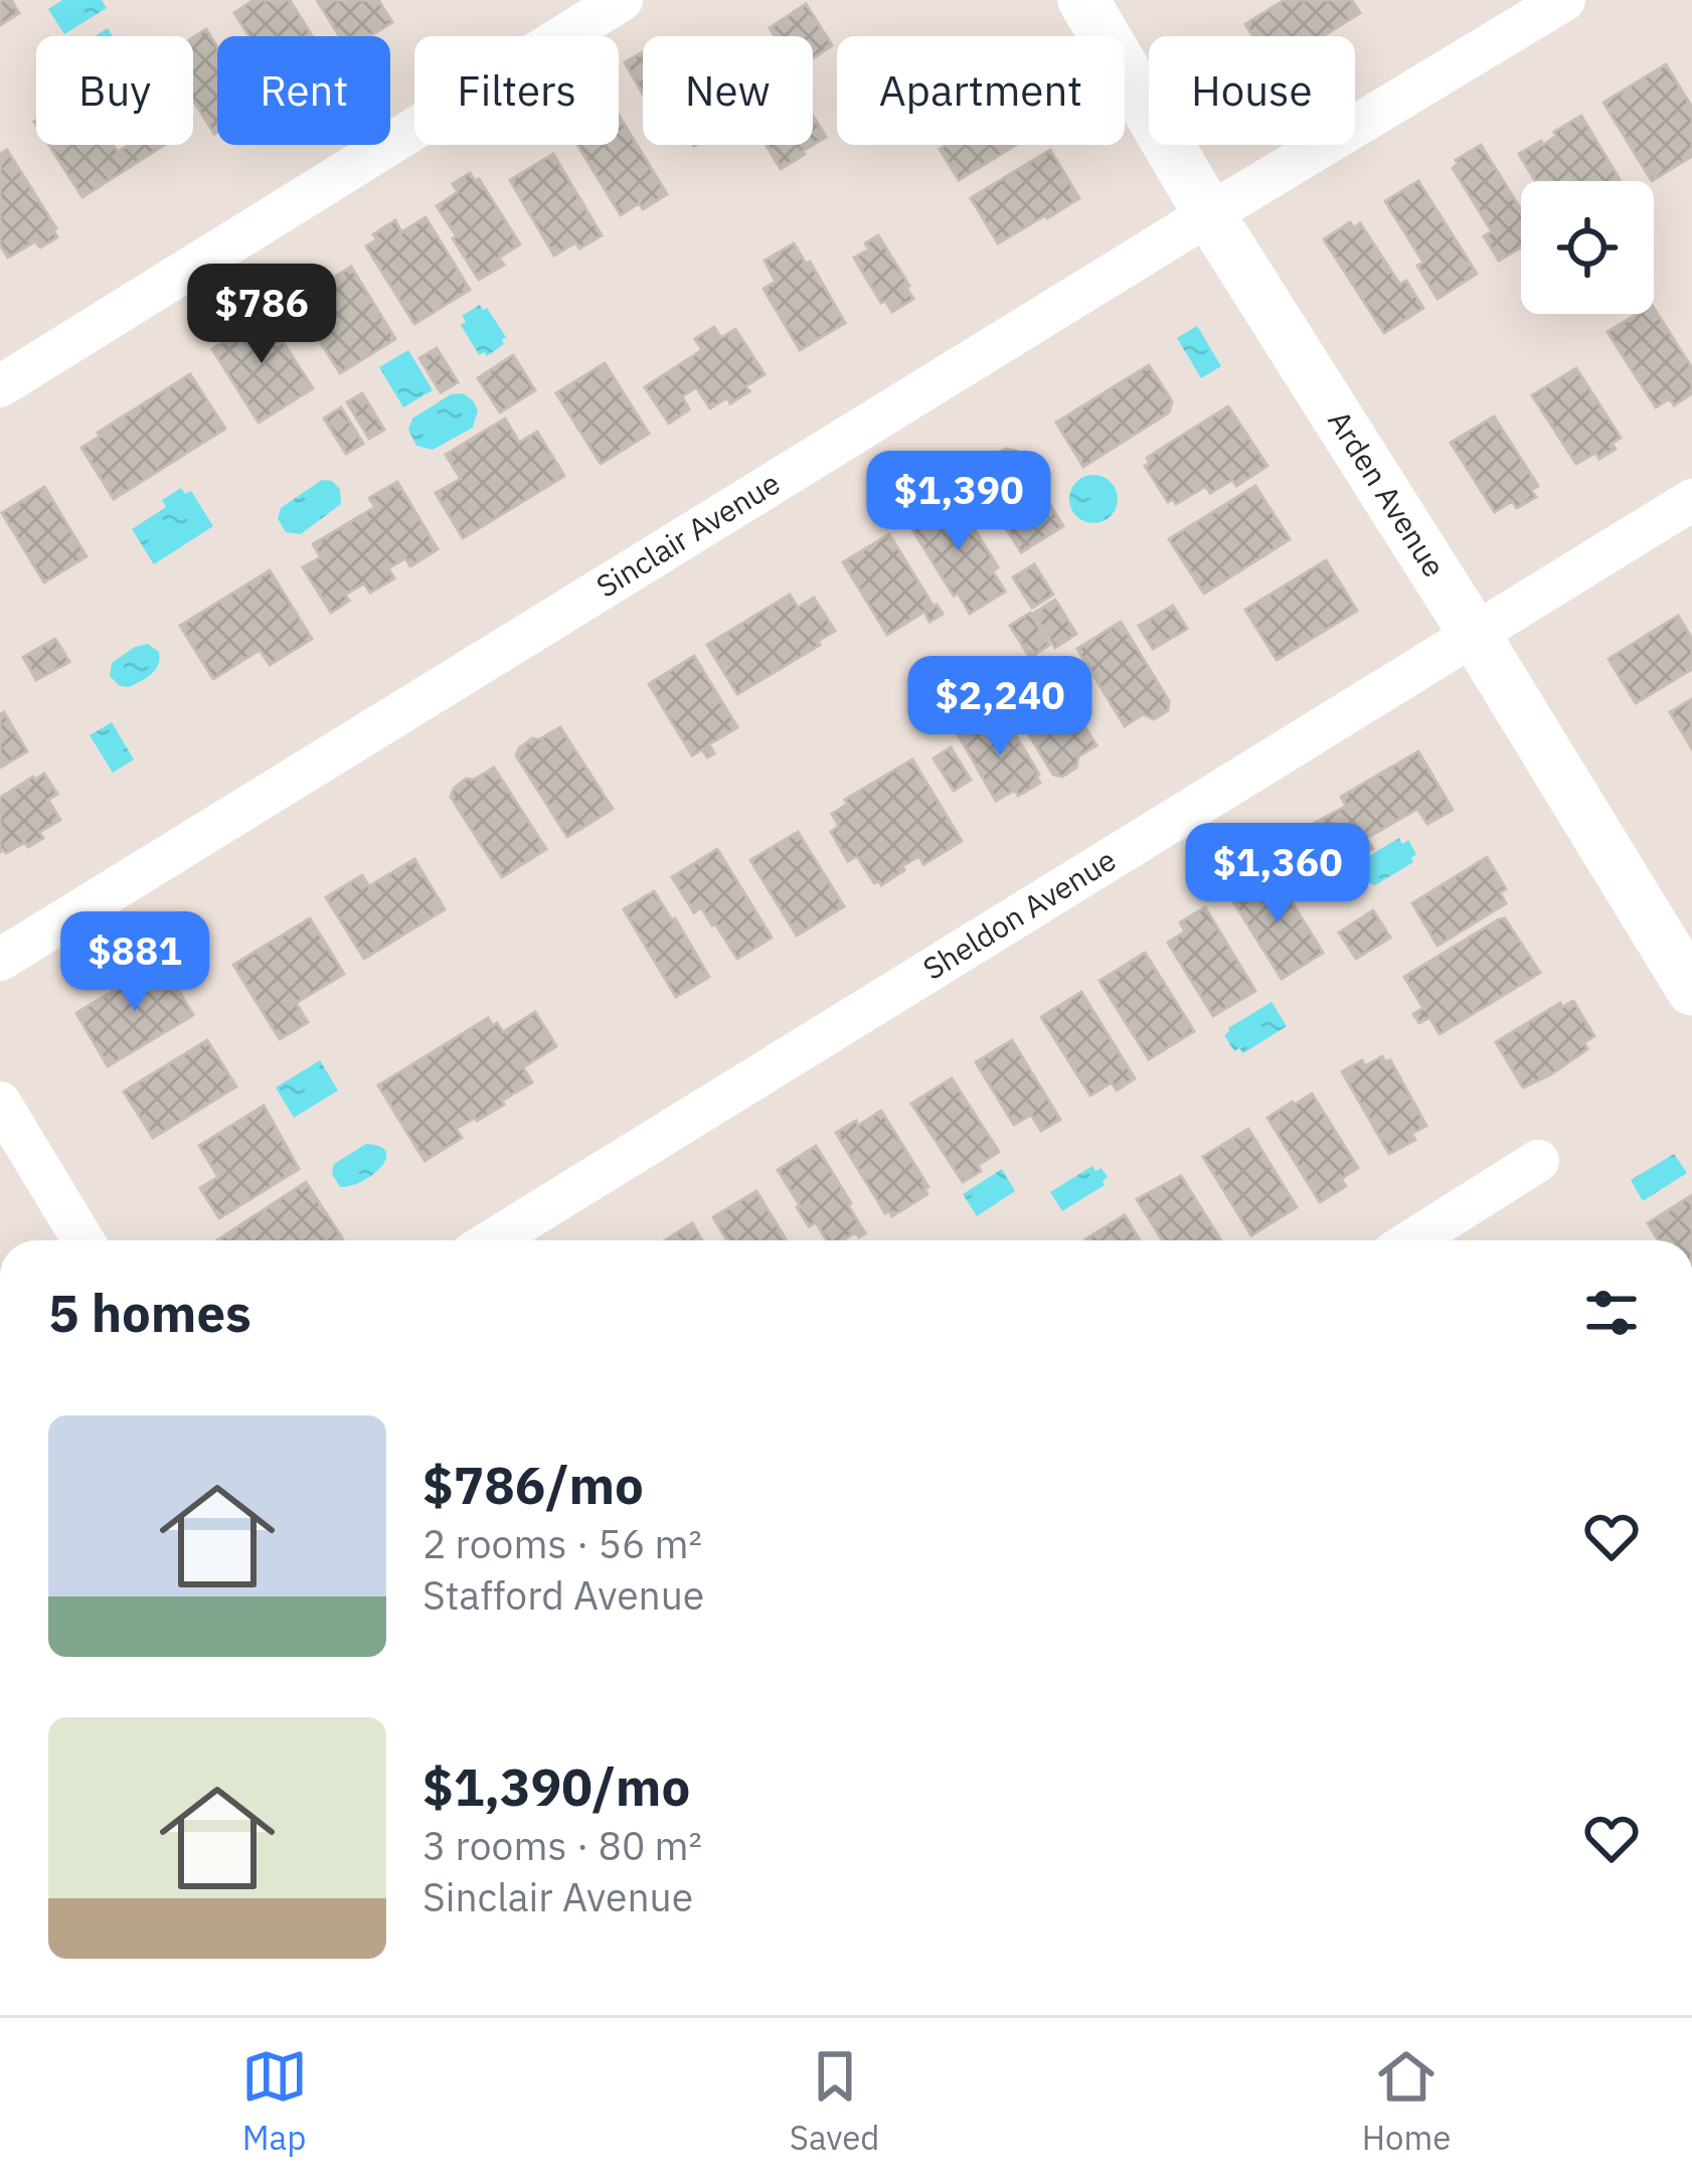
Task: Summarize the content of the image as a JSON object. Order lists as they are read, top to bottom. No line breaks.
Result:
{"streets":{"street":["Arden Avenue","Sinclair Avenue","Sheldon Avenue"]},"crossings":[["Arden Avenue","Sinclair Avenue"],["Arden Avenue","Sheldon Avenue"]],"page":{"chip":["Buy","Rent","Filters","New","Apartment","House"],"price":["$786","$1,390","$2,240","$1,360","$881"],"heading":"5 homes","list":[{"name":"$786/mo","note":"2 rooms · 56 m² · Stafford Avenue"},{"name":"$1,390/mo","note":"3 rooms · 80 m² · Sinclair Avenue"}],"tabs":["Map","Saved","Home"]}}
